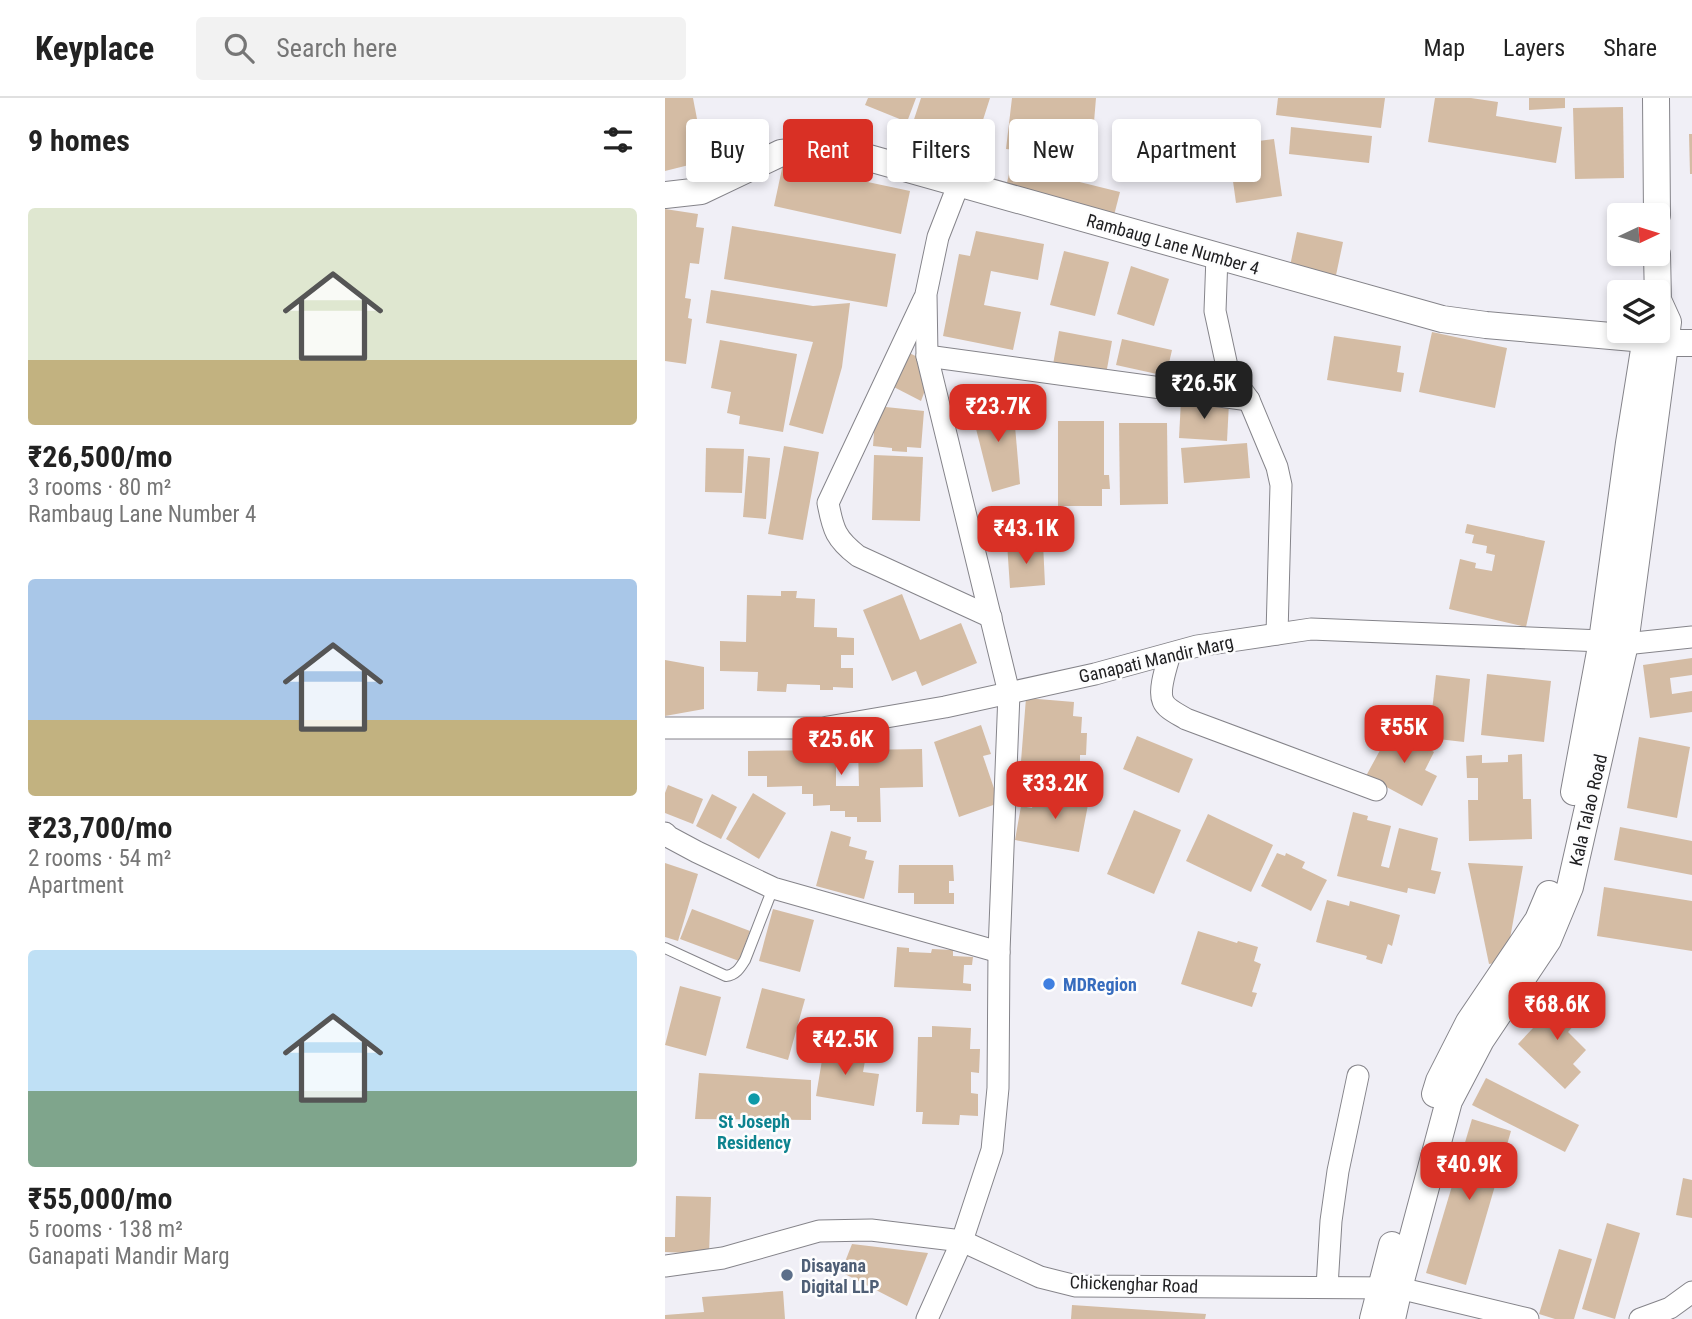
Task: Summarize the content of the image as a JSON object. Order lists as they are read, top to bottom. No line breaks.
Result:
{"streets":{"street":["Rambaug Lane Number 4","Ganapati Mandir Marg","Kala Talao Road","Chickenghar Road"]},"crossings":[["Ganapati Mandir Marg","Kala Talao Road"],["Kala Talao Road","Chickenghar Road"]],"places":["MDRegion","St Joseph Residency","Disayana Digital LLP"],"north":"right","page":{"header":"Keyplace","search":"Search here","nav":["Map","Layers","Share"],"heading":"9 homes","chip":["Buy","Rent","Filters","New","Apartment"],"list":[{"name":"₹26,500/mo","note":"3 rooms · 80 m² · Rambaug Lane Number 4"},{"name":"₹23,700/mo","note":"2 rooms · 54 m² · Apartment"},{"name":"₹55,000/mo","note":"5 rooms · 138 m² · Ganapati Mandir Marg"}],"price":["₹26.5K","₹23.7K","₹43.1K","₹55K","₹25.6K","₹33.2K","₹68.6K","₹42.5K","₹40.9K"]}}
